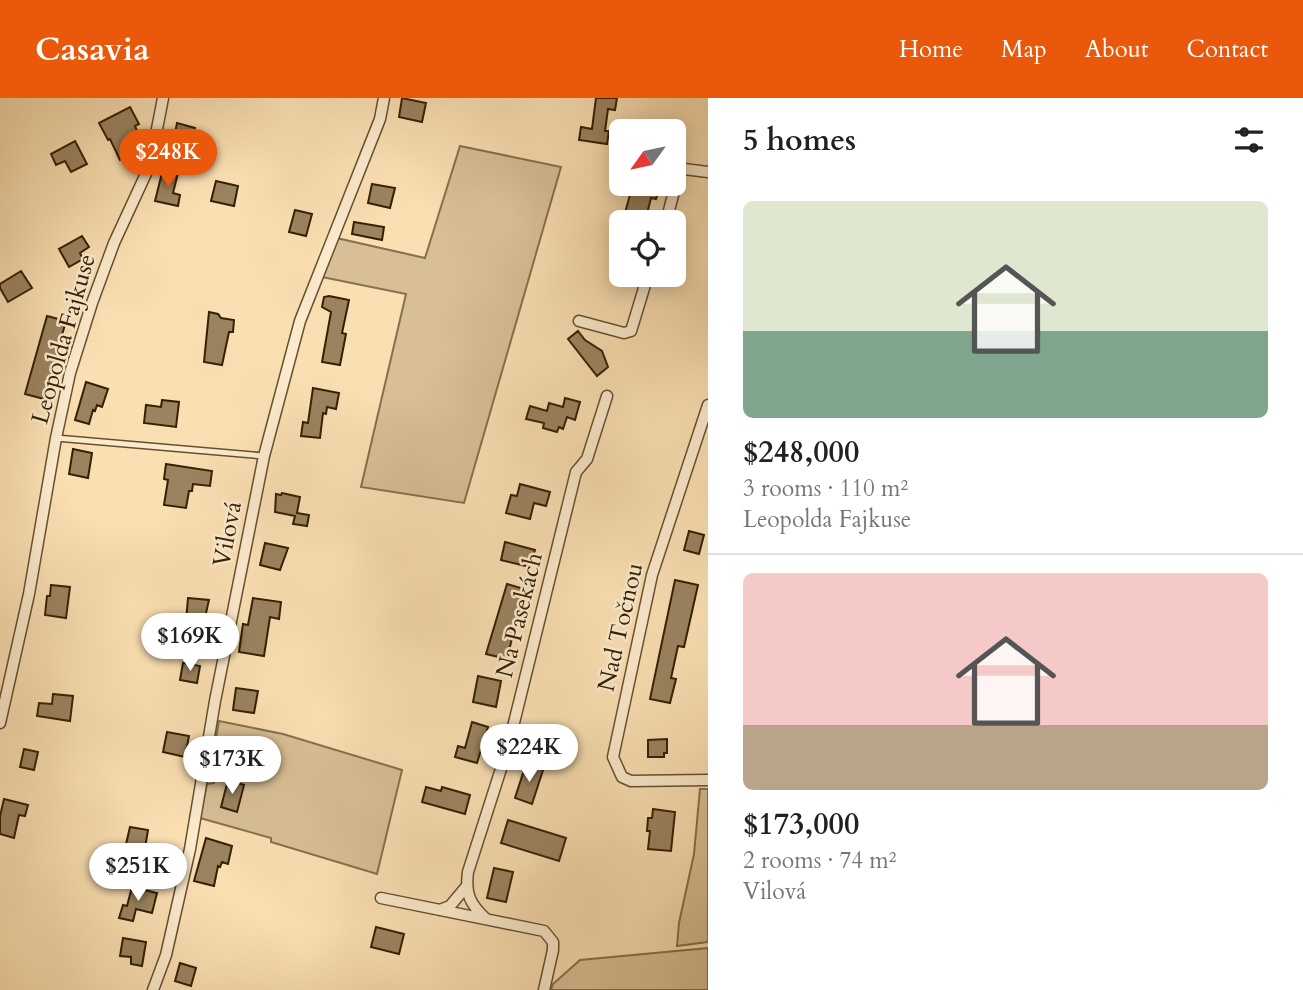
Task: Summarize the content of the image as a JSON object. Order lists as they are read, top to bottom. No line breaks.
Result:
{"streets":{"street":["Leopolda Fajkuse","Vilová","Na Pasekách","Nad Točnou"]},"north":"bottom left","page":{"header":"Casavia","nav":["Home","Map","About","Contact"],"heading":"5 homes","price":["$248K","$169K","$224K","$173K","$251K"],"list":[{"name":"$248,000","note":"3 rooms · 110 m² · Leopolda Fajkuse"},{"name":"$173,000","note":"2 rooms · 74 m² · Vilová"}]}}
